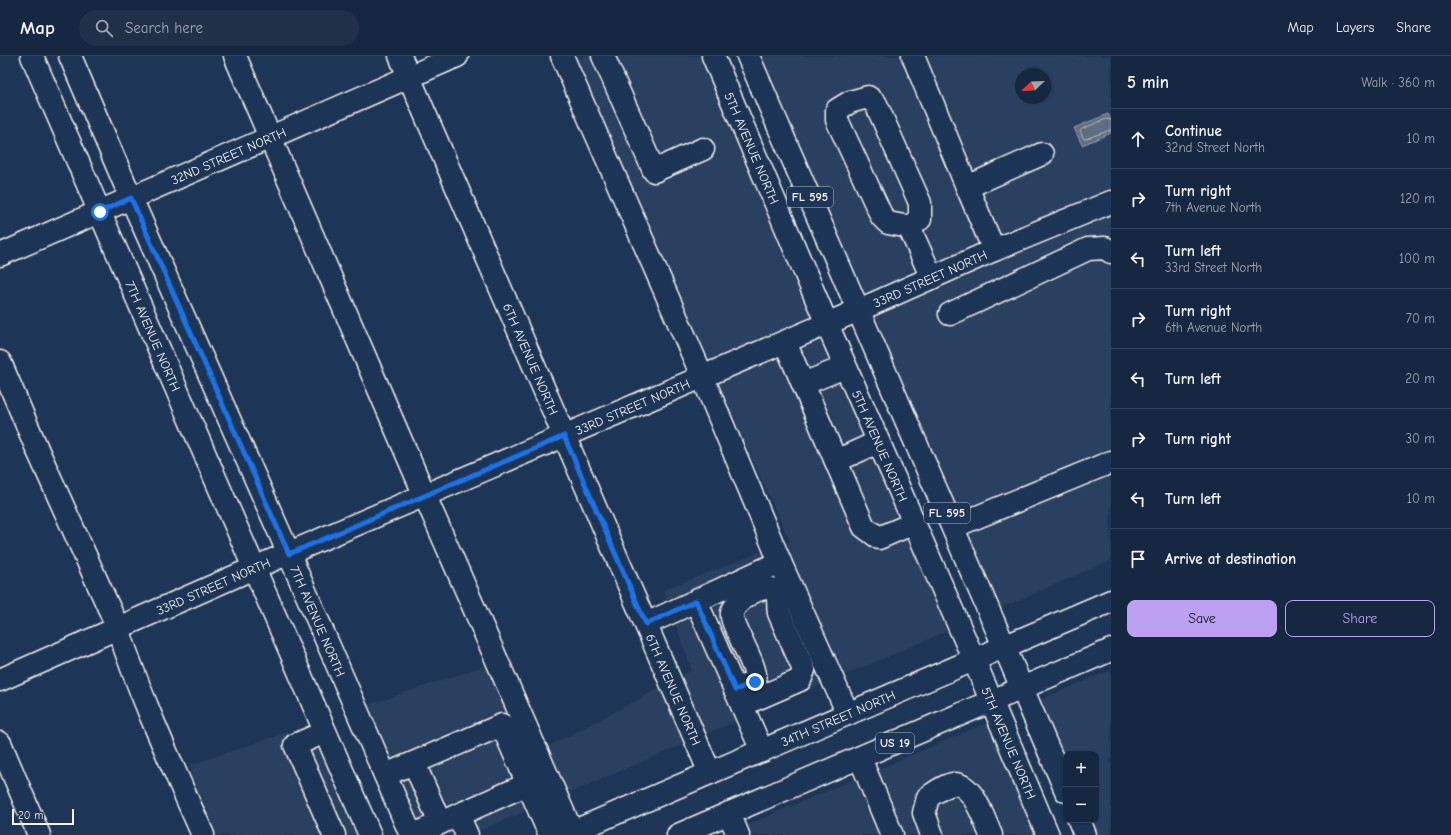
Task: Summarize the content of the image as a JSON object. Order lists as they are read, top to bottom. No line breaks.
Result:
{"streets":{"main road":["5TH AVENUE NORTH","32ND STREET NORTH","FL 595","33RD STREET NORTH","7TH AVENUE NORTH","6TH AVENUE NORTH","34TH STREET NORTH","US 19"]},"crossings":[["5TH AVENUE NORTH","33RD STREET NORTH"],["5TH AVENUE NORTH","34TH STREET NORTH"],["5TH AVENUE NORTH","US 19"],["32ND STREET NORTH","7TH AVENUE NORTH"],["32ND STREET NORTH","6TH AVENUE NORTH"],["FL 595","33RD STREET NORTH"],["FL 595","34TH STREET NORTH"],["33RD STREET NORTH","7TH AVENUE NORTH"],["33RD STREET NORTH","6TH AVENUE NORTH"],["6TH AVENUE NORTH","34TH STREET NORTH"]],"scale_bar":"20 m","north":"bottom left","page":{"header":"Map","search":"Search here","nav":["Map","Layers","Share"],"heading":["5 min","Walk · 360 m"],"list":[["Continue","32nd Street North","10 m"],["Turn right","7th Avenue North","120 m"],["Turn left","33rd Street North","100 m"],["Turn right","6th Avenue North","70 m"],["Turn left","20 m"],["Turn right","30 m"],["Turn left","10 m"],"Arrive at destination"],"buttons":["Save","Share"],"map_buttons":["+","−"],"scale":"20 m"}}
